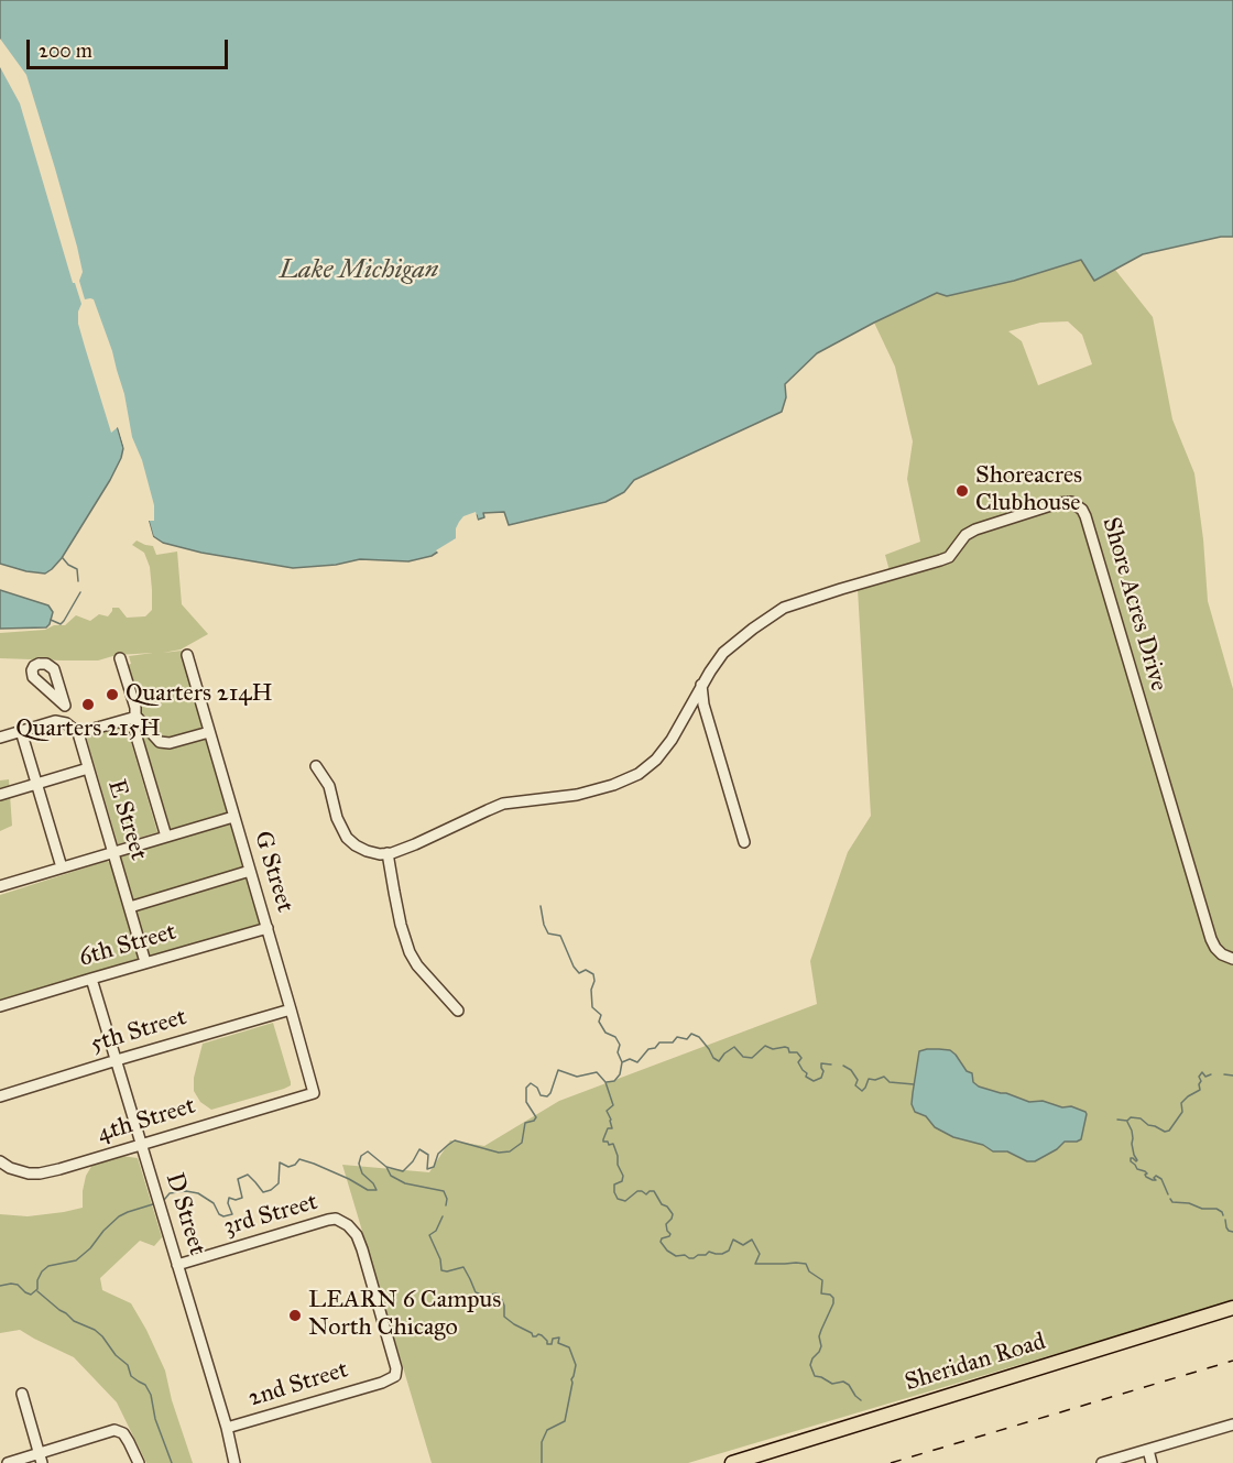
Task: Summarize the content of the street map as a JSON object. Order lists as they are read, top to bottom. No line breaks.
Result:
{"streets":{"main road":["Sheridan Road"],"street":["Shore Acres Drive","E Street","G Street","6th Street","5th Street","4th Street","D Street","3rd Street","2nd Street"]},"crossings":[["E Street","6th Street"],["G Street","6th Street"],["G Street","5th Street"],["G Street","4th Street"],["6th Street","D Street"],["5th Street","D Street"],["4th Street","D Street"],["D Street","3rd Street"],["D Street","2nd Street"],["3rd Street","2nd Street"]],"water":["Lake Michigan"],"places":["Shoreacres Clubhouse","Quarters 214H","Quarters 215H","LEARN 6 Campus North Chicago"],"scale_bar":"200 m"}
